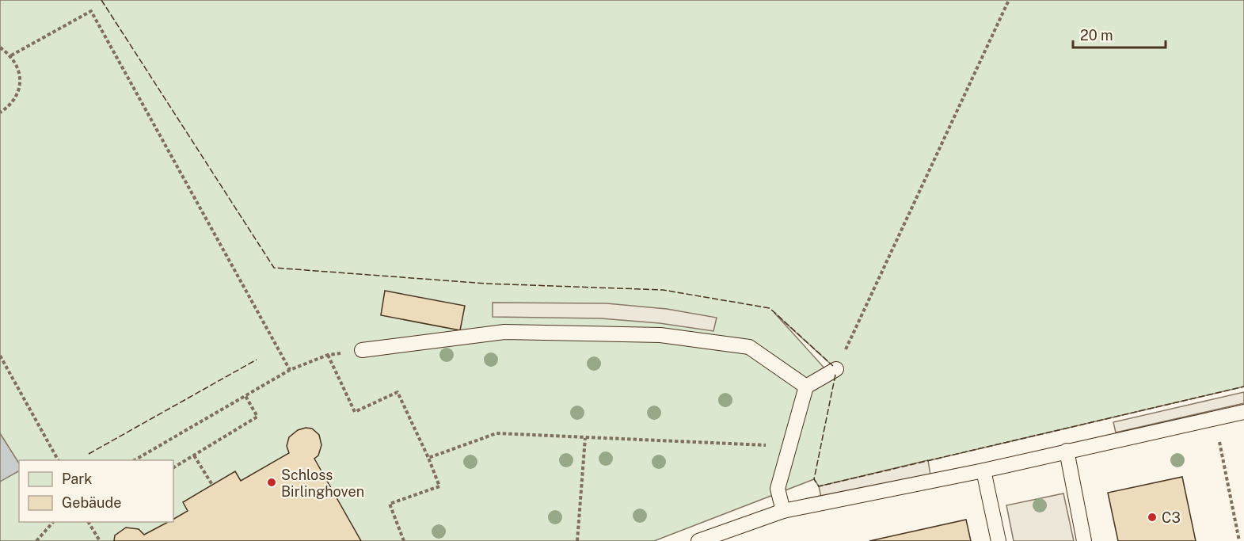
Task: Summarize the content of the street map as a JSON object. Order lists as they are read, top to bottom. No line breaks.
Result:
{"places":["Schloss Birlinghoven","C3"],"legend":["Park","Gebäude"],"scale_bar":"20 m"}
